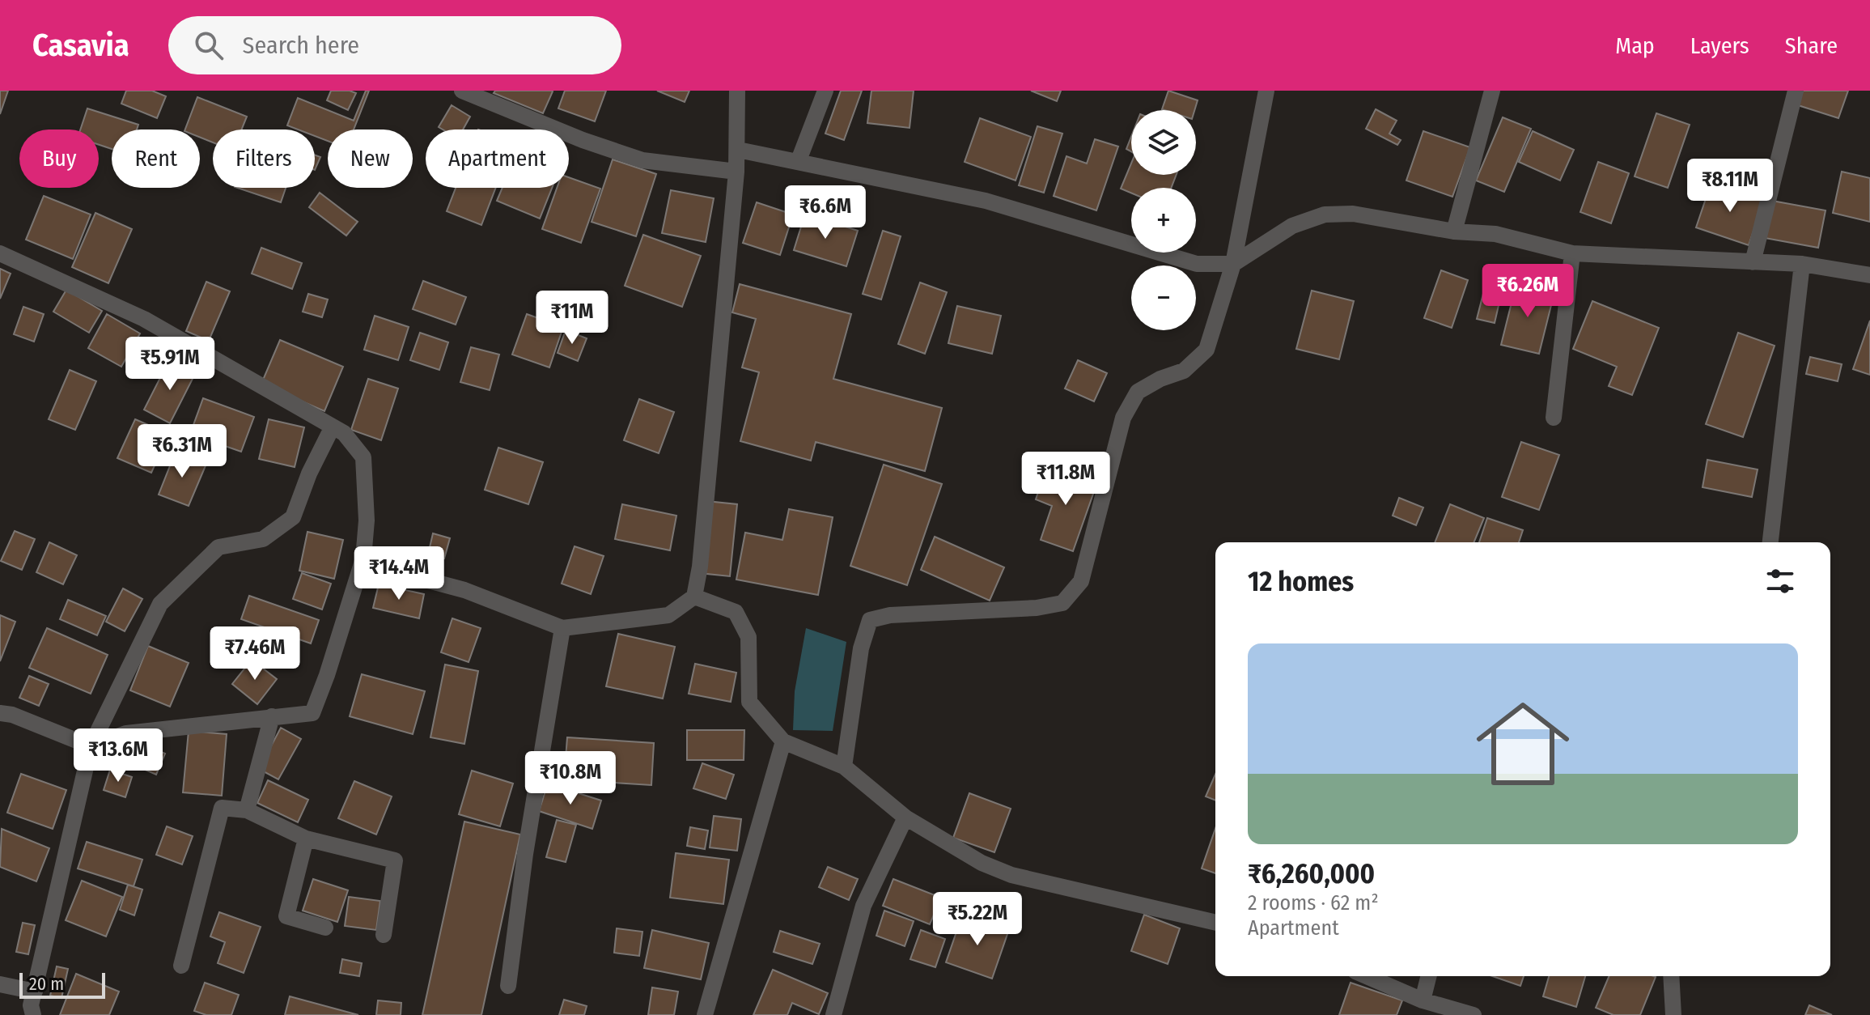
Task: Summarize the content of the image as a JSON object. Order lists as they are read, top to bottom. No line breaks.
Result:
{"scale_bar":"20 m","page":{"header":"Casavia","search":"Search here","nav":["Map","Layers","Share"],"map_buttons":["+","−"],"chip":["Buy","Rent","Filters","New","Apartment"],"price":["₹8.11M","₹6.6M","₹6.26M","₹11M","₹5.91M","₹6.31M","₹11.8M","₹14.4M","₹7.46M","₹13.6M","₹10.8M","₹5.22M"],"heading":"12 homes","list":[{"name":"₹6,260,000","note":"2 rooms · 62 m² · Apartment"}],"scale":"20 m"}}
